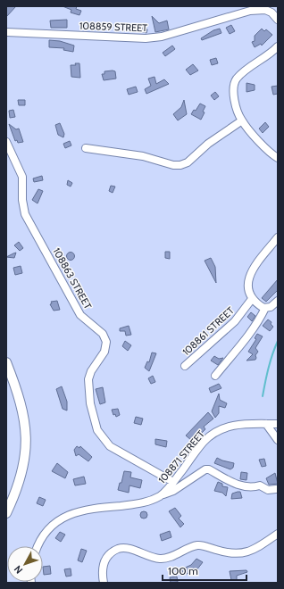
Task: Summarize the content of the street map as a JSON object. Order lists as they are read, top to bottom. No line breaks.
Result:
{"streets":{"street":["108859 STREET","108863 STREET","108861 STREET","108871 STREET"]},"crossings":[["108863 STREET","108871 STREET"]],"scale_bar":"100 m","north":"bottom left"}
